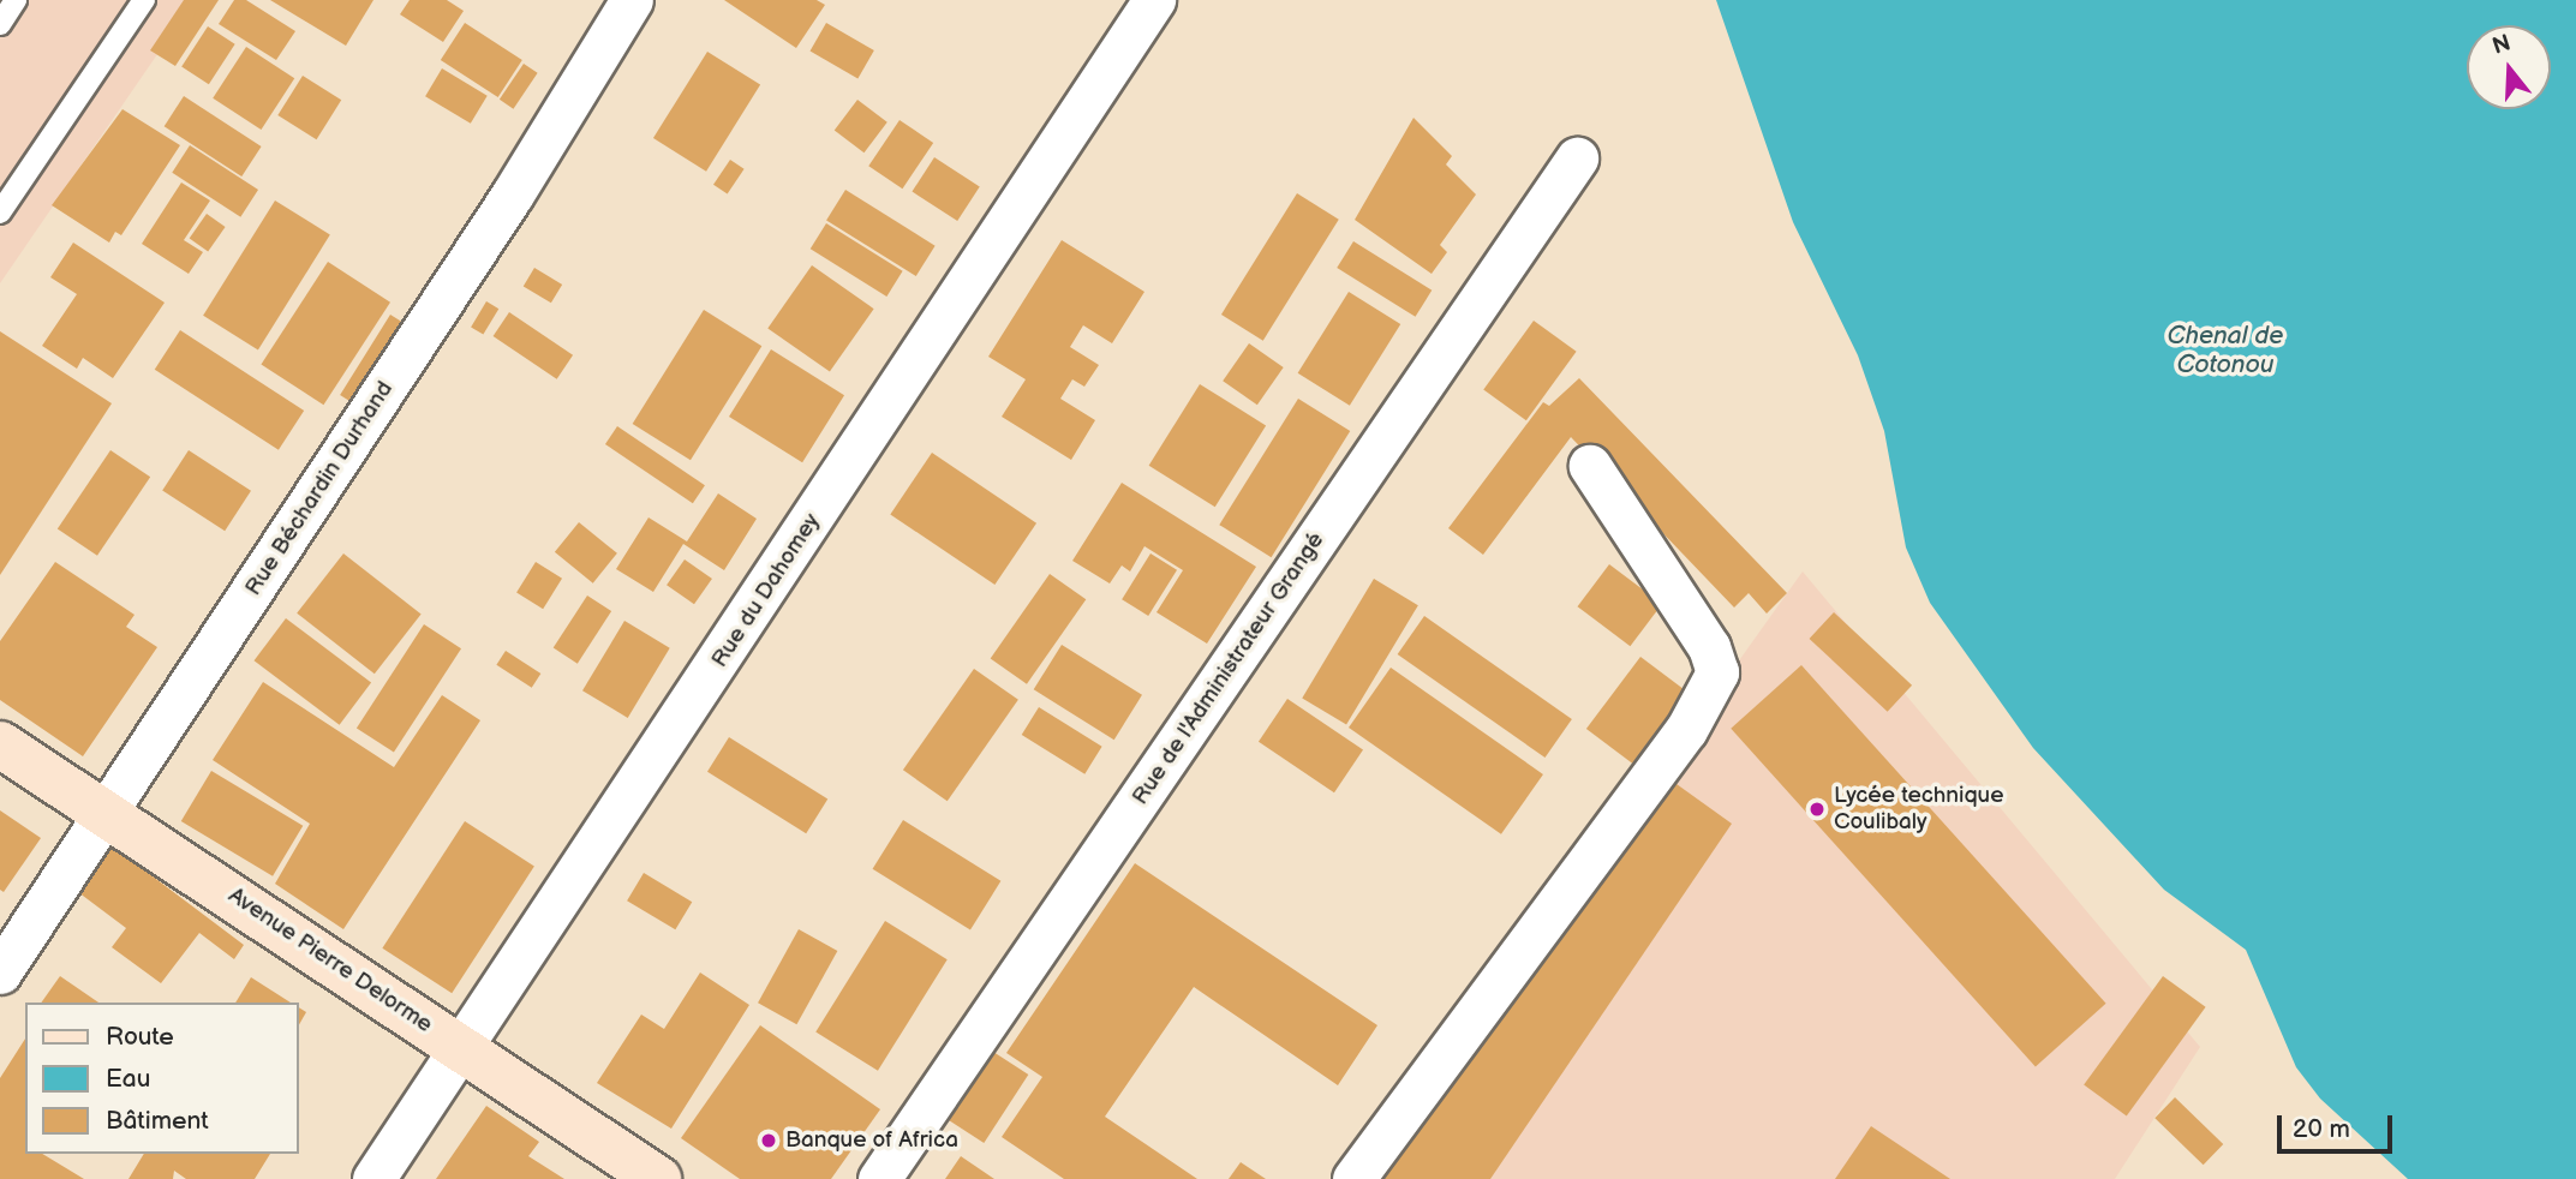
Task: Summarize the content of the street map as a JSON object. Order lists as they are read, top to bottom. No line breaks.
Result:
{"streets":{"main road":["Avenue Pierre Delorme"],"street":["Rue Béchardin Durhand","Rue du Dahomey","Rue de l'Administrateur Grangé"]},"crossings":[["Rue Béchardin Durhand","Avenue Pierre Delorme"],["Rue du Dahomey","Avenue Pierre Delorme"]],"water":["Chenal de Cotonou"],"places":["Lycée technique Coulibaly","Banque of Africa"],"legend":["Route","Eau","Bâtiment"],"scale_bar":"20 m","north":"top"}
